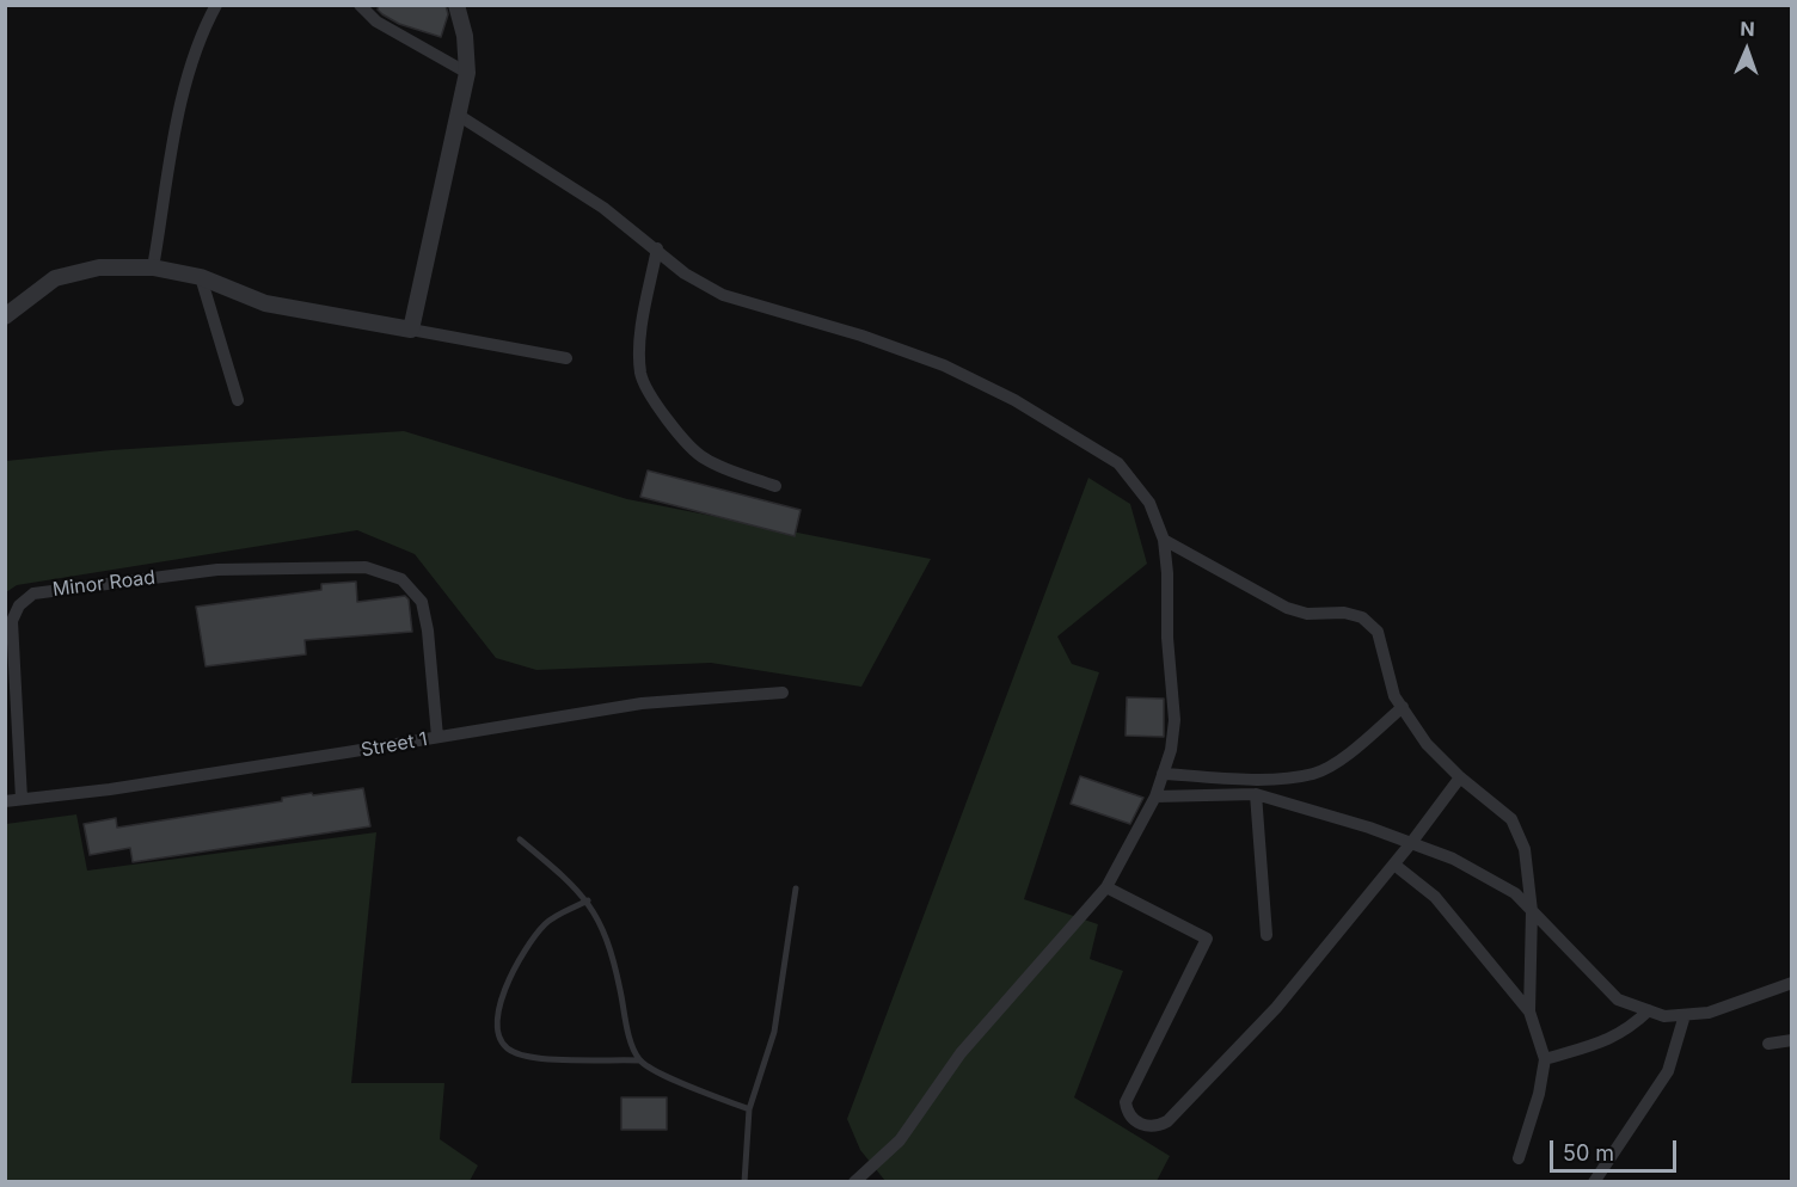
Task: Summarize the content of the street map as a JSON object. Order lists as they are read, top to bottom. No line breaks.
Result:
{"streets":{"street":["Minor Road","Street 1"]},"crossings":[["Minor Road","Street 1"]],"scale_bar":"50 m","north":"top"}
